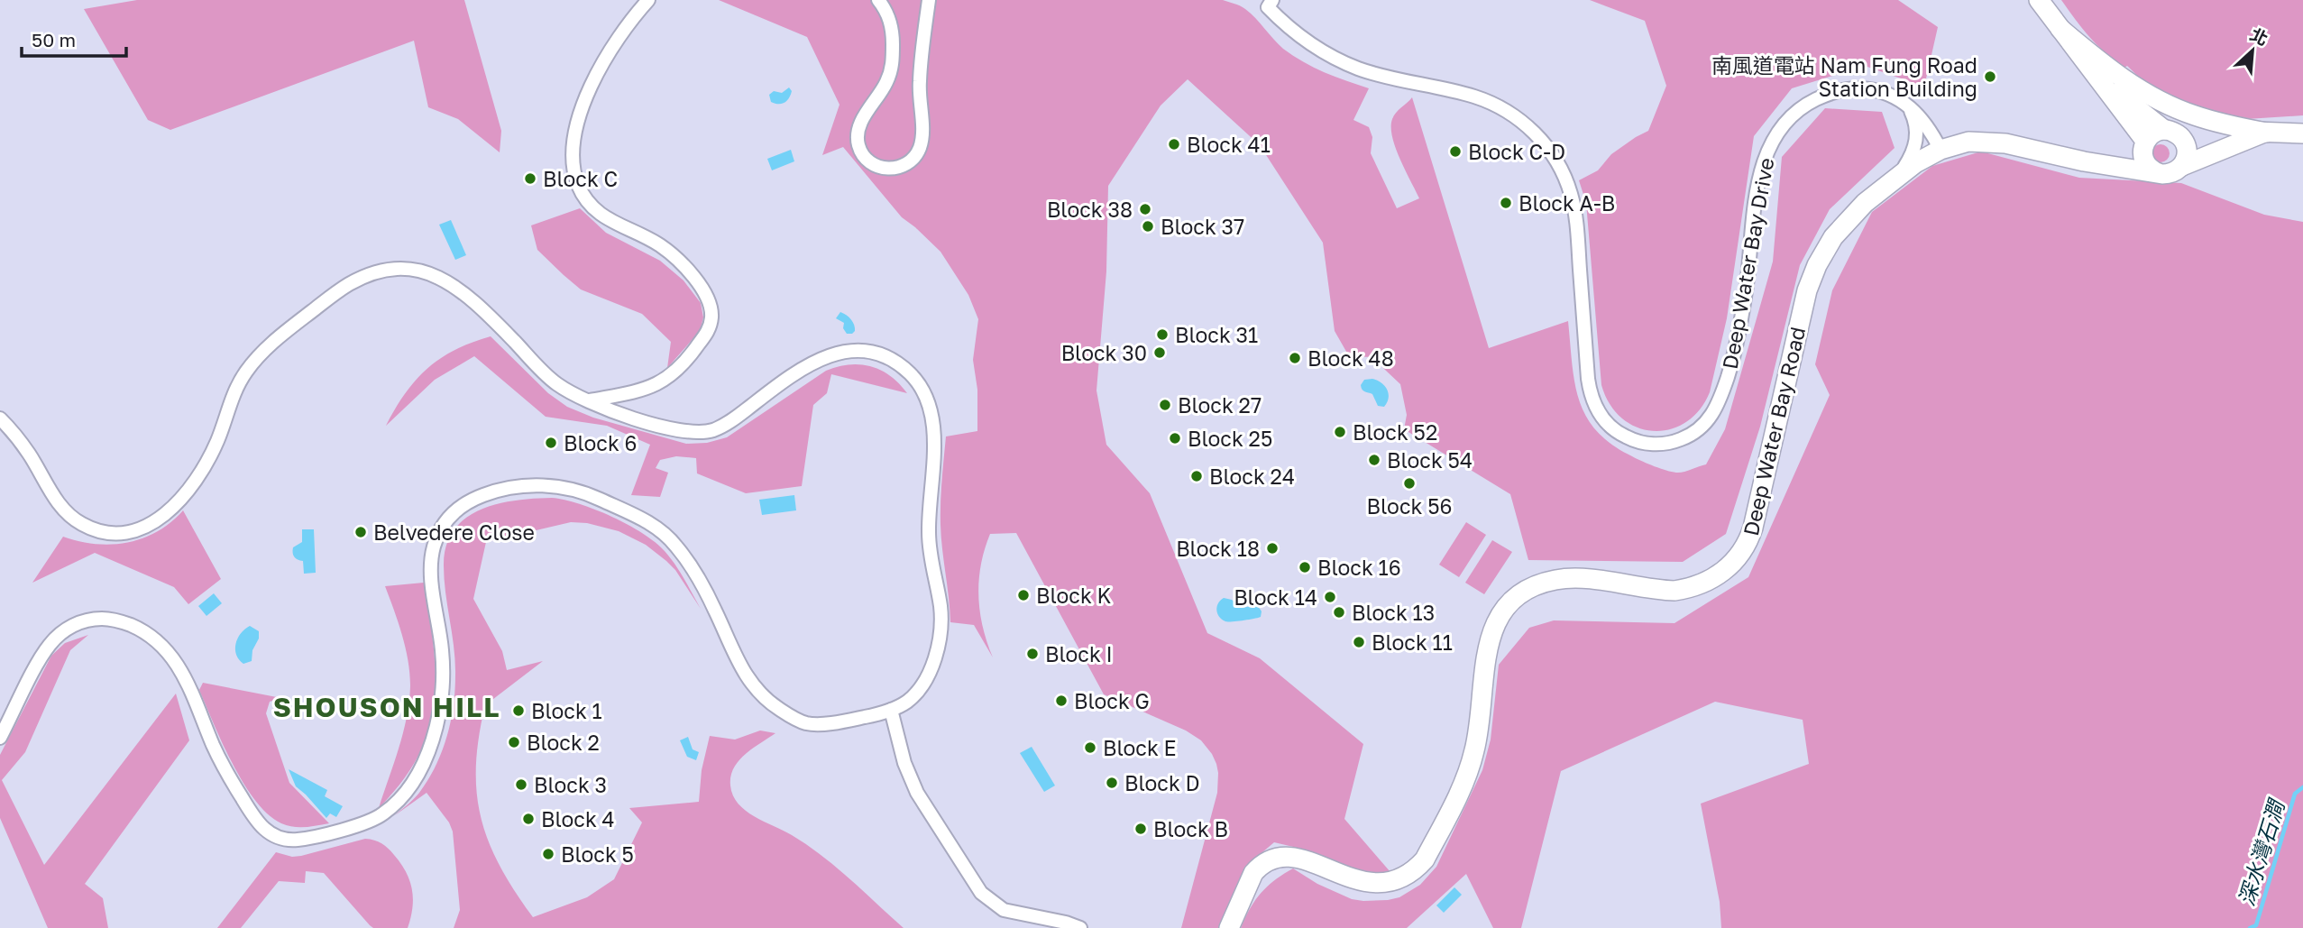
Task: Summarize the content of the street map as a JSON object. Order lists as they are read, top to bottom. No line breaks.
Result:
{"streets":{"street":["Deep Water Bay Drive","Deep Water Bay Road"]},"crossings":[["Deep Water Bay Drive","Deep Water Bay Road"]],"districts":["SHOUSON HILL"],"water":["深水灣石澗"],"places":["南風道電站 Nam Fung Road Station Building","Block 41","Block C-D","Block C","Block A-B","Block 38","Block 37","Block 31","Block 30","Block 48","Block 27","Block 52","Block 25","Block 6","Block 54","Block 24","Block 56","Belvedere Close","Block 18","Block 16","Block K","Block 14","Block 13","Block 11","Block I","Block G","Block 1","Block 2","Block E","Block D","Block 3","Block 4","Block B","Block 5"],"scale_bar":"50 m","north":"top right"}
